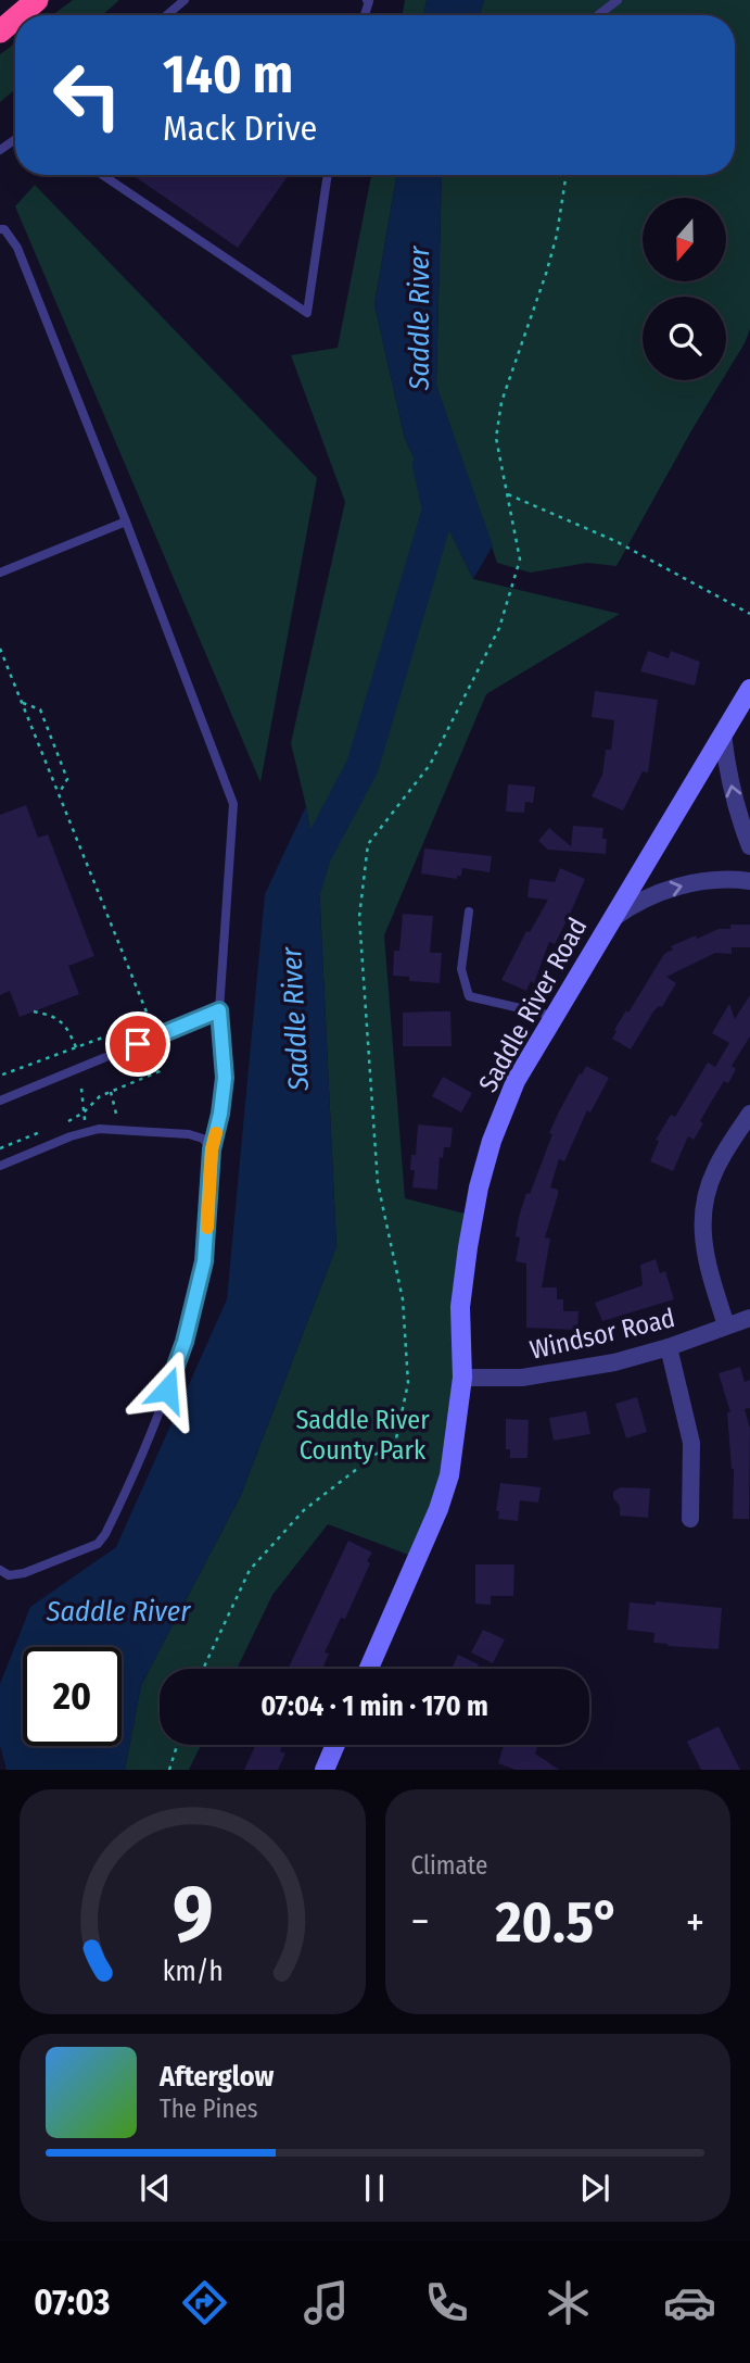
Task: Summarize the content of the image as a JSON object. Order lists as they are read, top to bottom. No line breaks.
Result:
{"streets":{"street":["Saddle River Road","Windsor Road"]},"crossings":[["Saddle River Road","Windsor Road"]],"water":["Saddle River"],"parks":["Saddle River County Park"],"north":"bottom","page":{"turn":["140 m","Mack Drive"],"limit":"20","trip":"07:04 · 1 min · 170 m","tile":"Climate","heat":["−","20.5°","+"],"song":["Afterglow","The Pines"],"tabs":"07:03","gauge":["9","km/h"]}}
